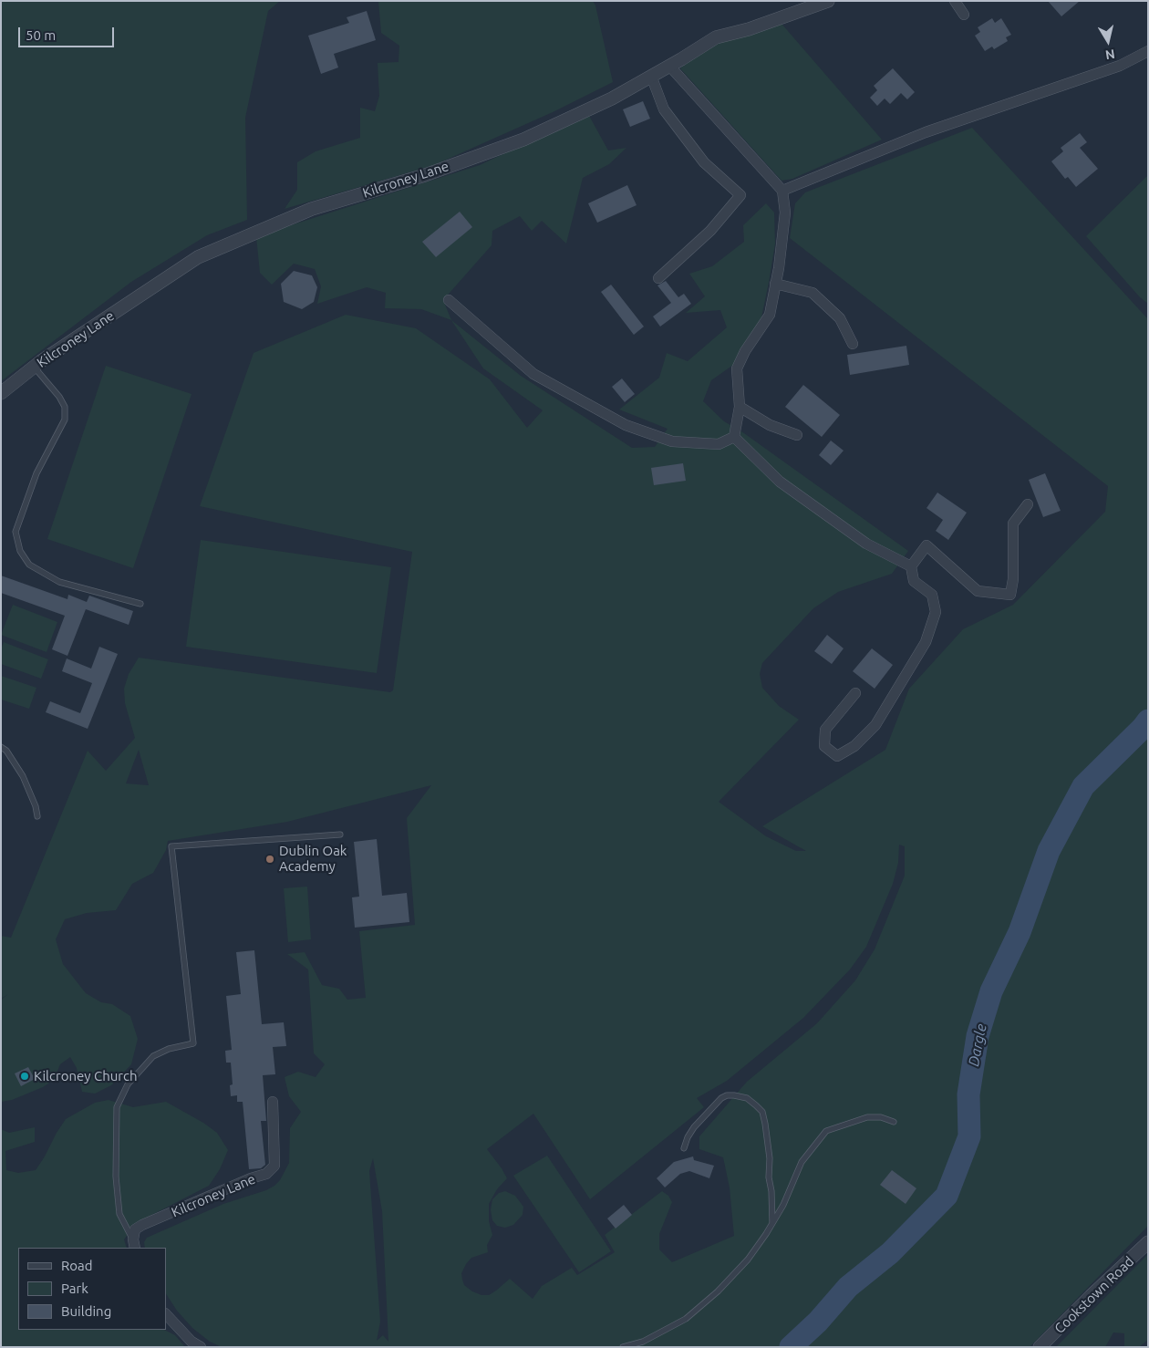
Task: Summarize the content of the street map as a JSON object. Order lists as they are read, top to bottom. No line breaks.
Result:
{"streets":{"street":["Kilcroney Lane","Cookstown Road"]},"water":["Dargle"],"places":["Dublin Oak Academy","Kilcroney Church"],"legend":["Road","Park","Building"],"scale_bar":"50 m","north":"bottom"}
